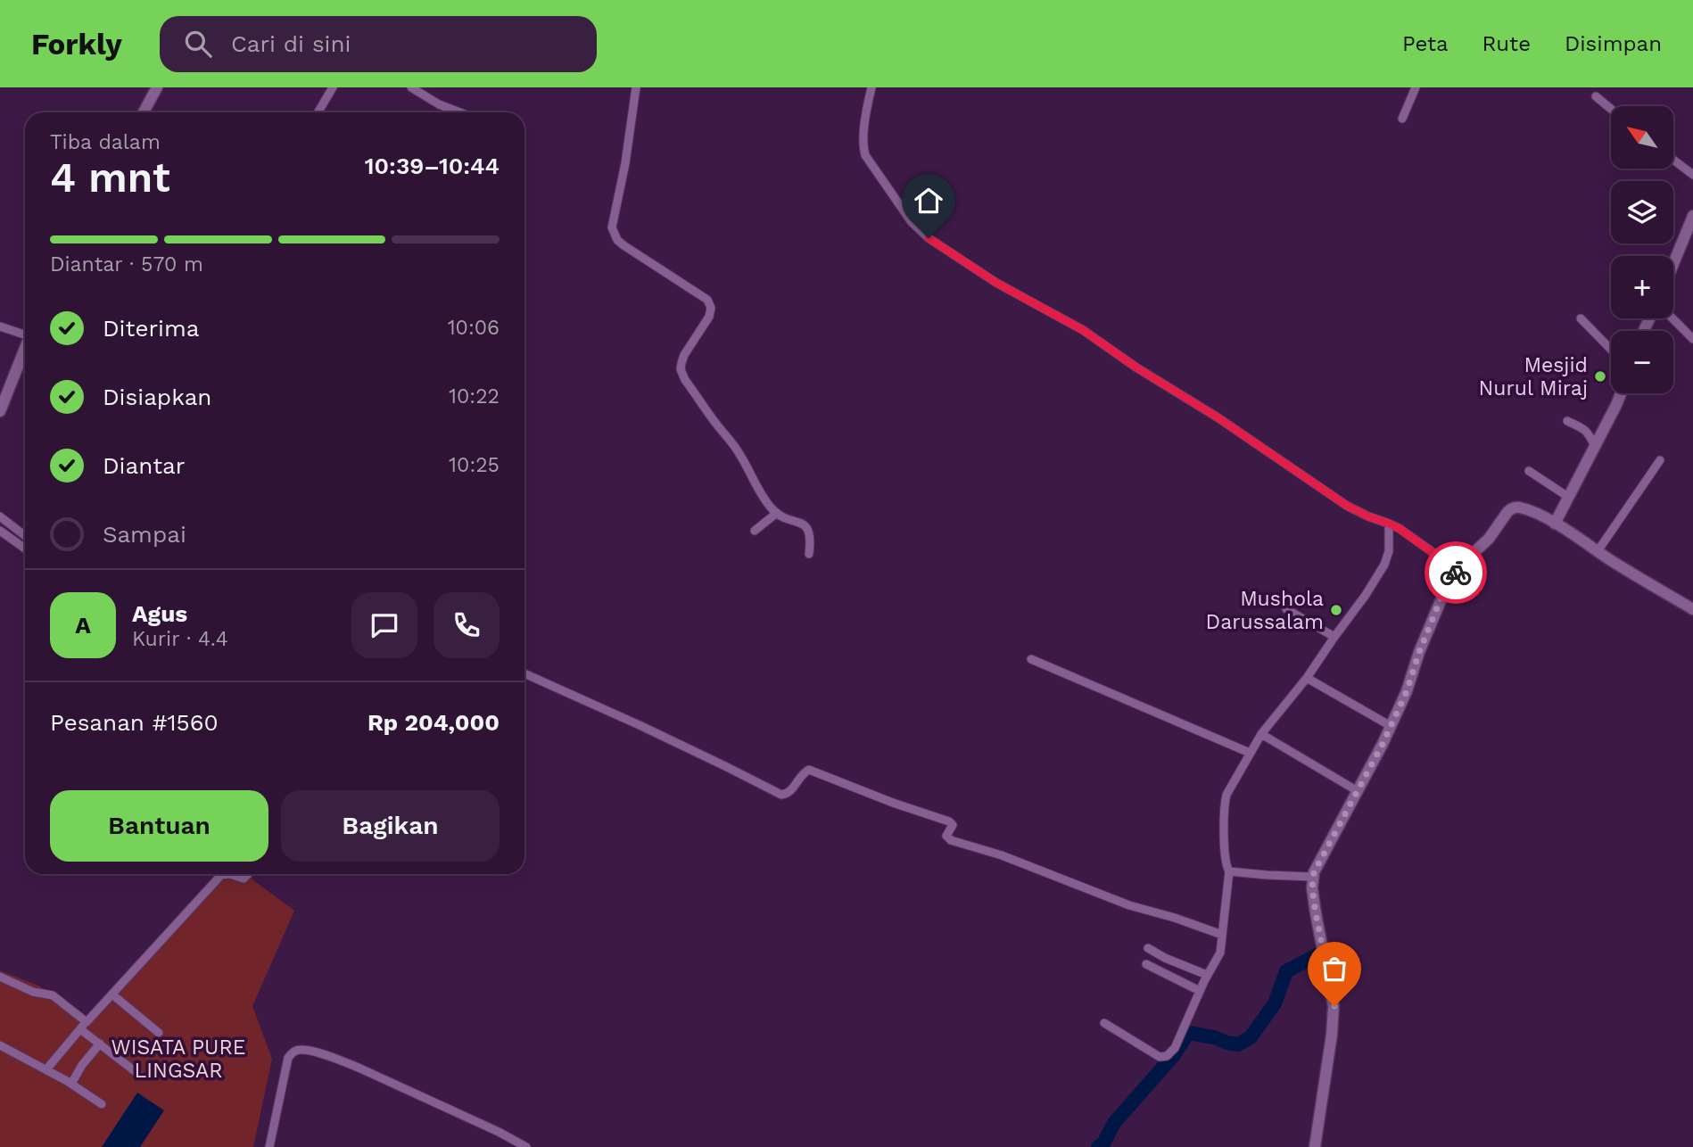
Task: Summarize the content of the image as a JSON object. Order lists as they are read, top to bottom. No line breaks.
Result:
{"parks":["WISATA PURE LINGSAR"],"places":["Mesjid Nurul Miraj","Mushola Darussalam"],"north":"top left","page":{"header":"Forkly","search":"Cari di sini","nav":["Peta","Rute","Disimpan"],"map_buttons":["+","−"],"heading":["4 mnt","Tiba dalam","10:39–10:44"],"panel":["Agus","Kurir · 4.4","Pesanan #1560","Rp 204,000"],"bar":"Diantar · 570 m","list":[["Diterima","10:06"],["Disiapkan","10:22"],["Diantar","10:25"],"Sampai"],"round":"A","buttons":["Bantuan","Bagikan"]}}
